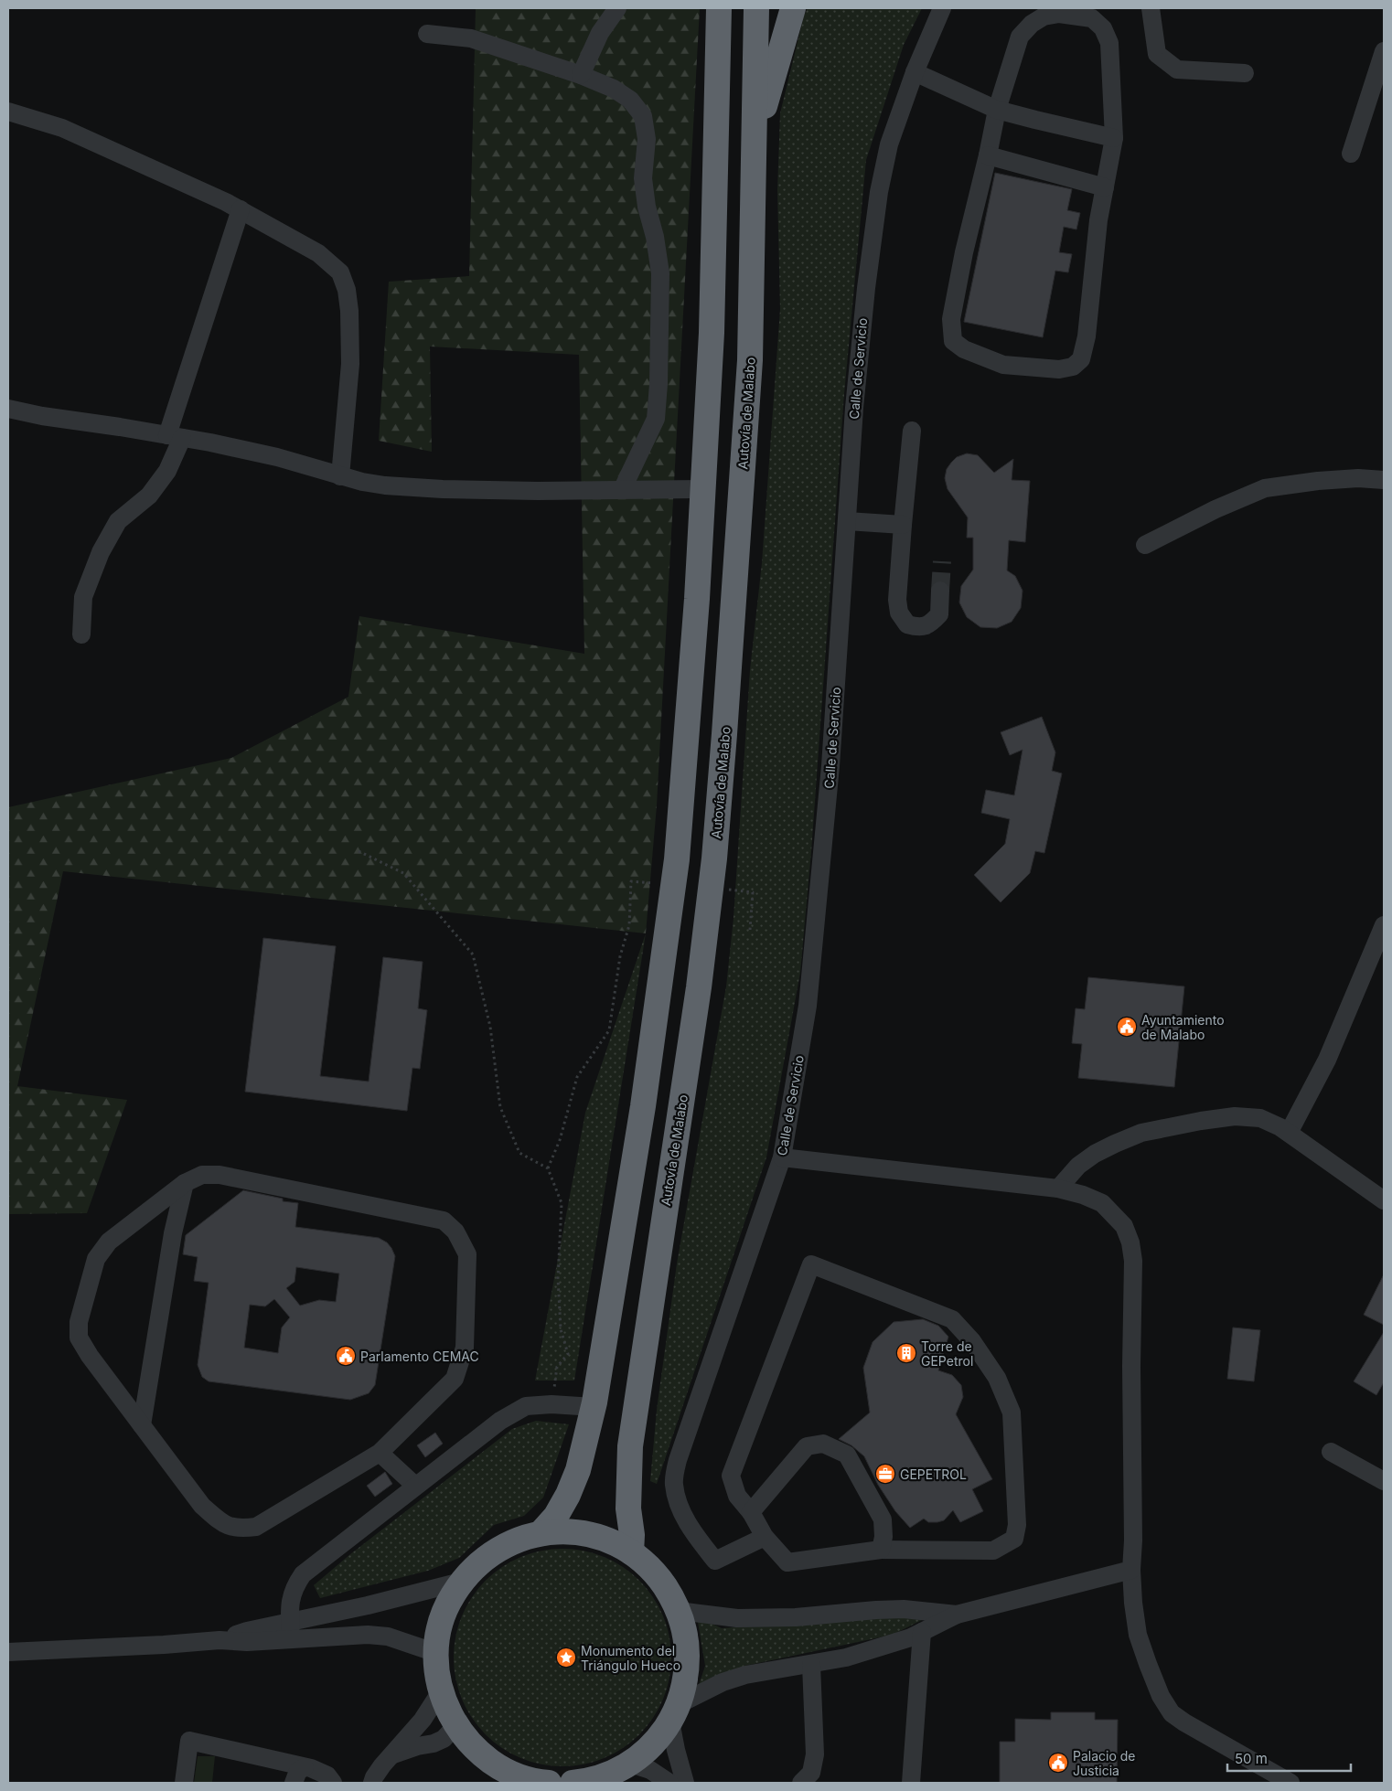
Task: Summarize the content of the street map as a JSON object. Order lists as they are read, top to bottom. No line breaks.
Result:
{"streets":{"highway":["Autovía de Malabo"],"street":["Calle de Servicio"]},"places":{"public building":["Ayuntamiento de Malabo","Parlamento CEMAC","Palacio de Justicia"],"building":["Torre de GEPetrol"],"office":["GEPETROL"],"place":["Monumento del Triángulo Hueco"]},"scale_bar":"50 m"}
